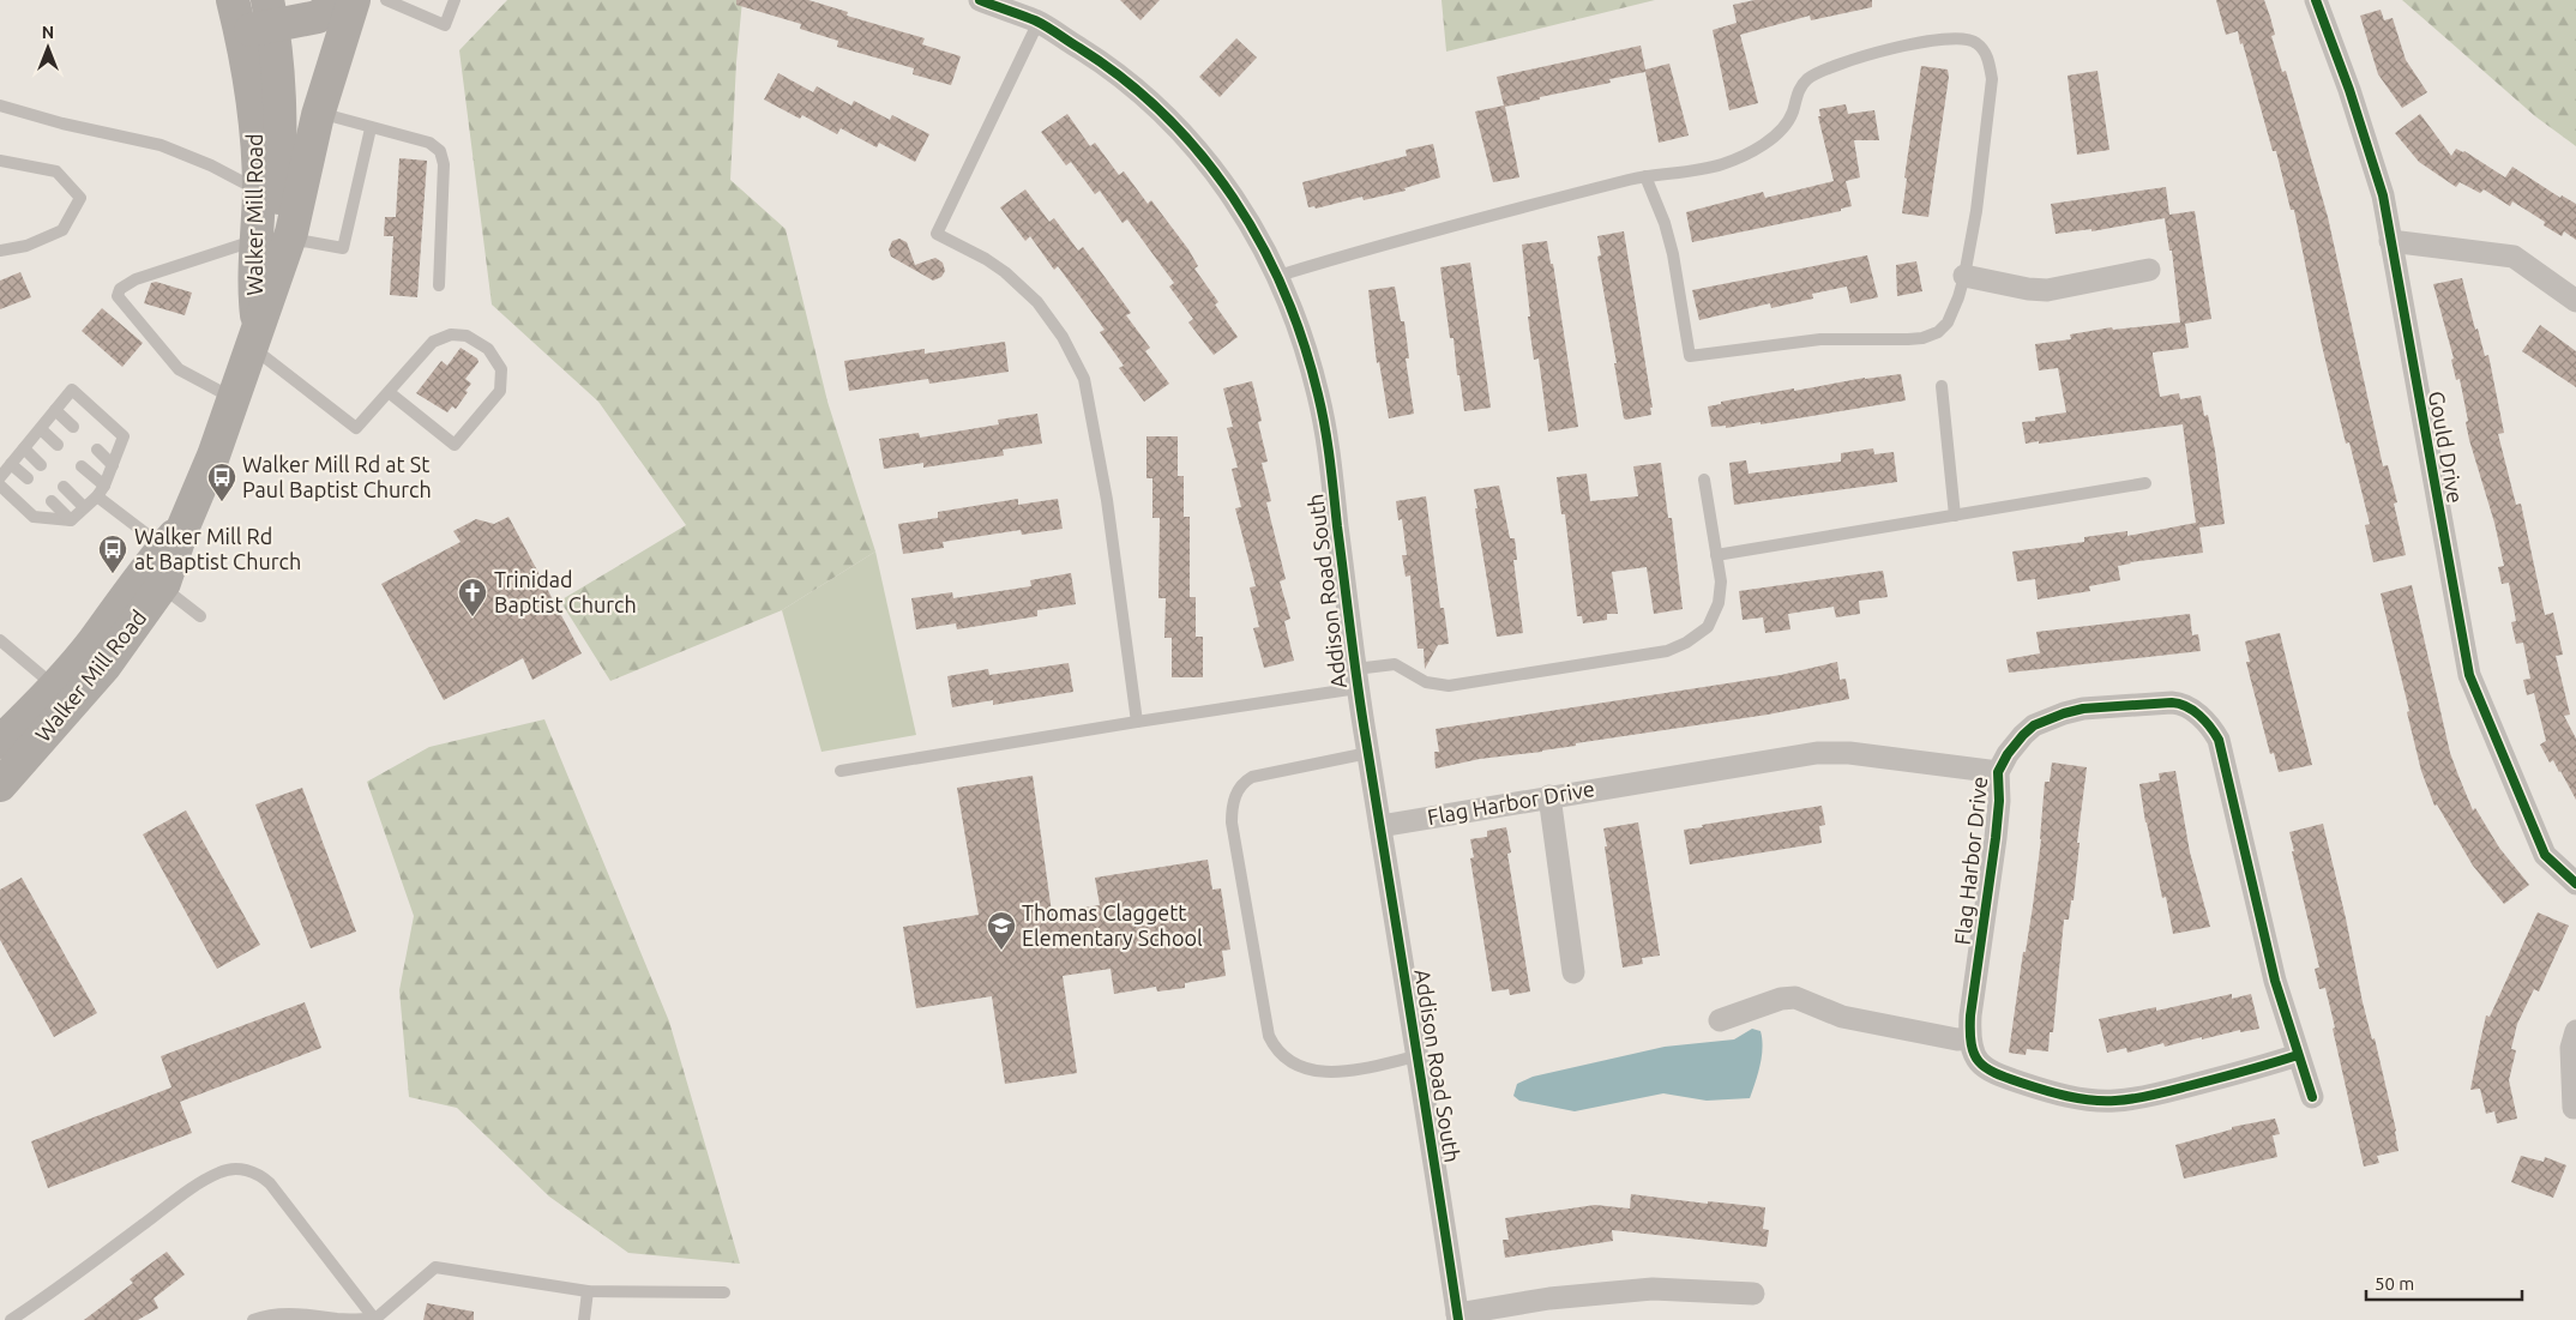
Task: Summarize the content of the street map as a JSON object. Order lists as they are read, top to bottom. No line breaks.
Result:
{"streets":{"main road":["Walker Mill Road"],"street":["Gould Drive","Addison Road South","Flag Harbor Drive"]},"crossings":[["Addison Road South","Flag Harbor Drive"]],"places":{"bus stop":["Walker Mill Rd at St Paul Baptist Church","Walker Mill Rd at Baptist Church"],"church":["Trinidad Baptist Church"],"school or university":["Thomas Claggett Elementary School"]},"scale_bar":"50 m","north":"top"}
